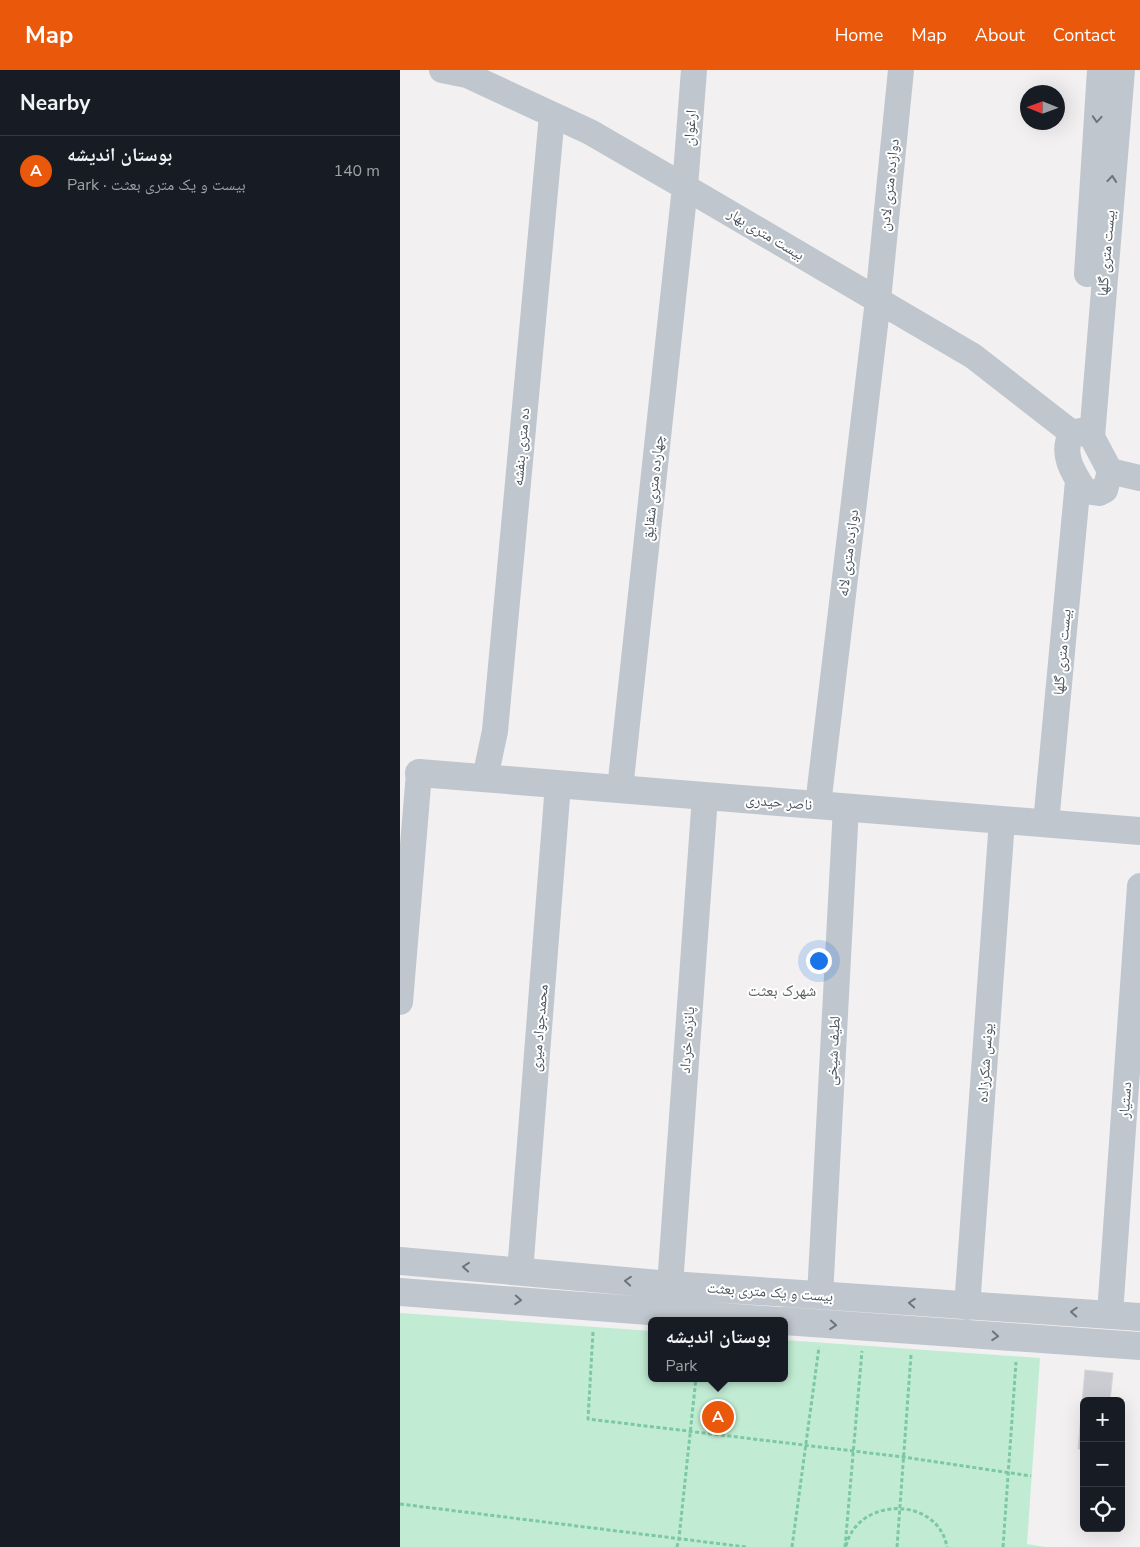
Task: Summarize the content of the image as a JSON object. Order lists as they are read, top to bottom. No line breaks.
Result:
{"streets":{"street":["ارغوان","دوازده متری لادن","بیست متری بهار","بیست متری گلها","ده متری بنفشه","چهارده متری شقایق","دوازده متری لاله","ناصر حیدری","محمدجواد میری","پانزده خرداد","لطیف شیخی","یونس شکرزاده","دستیار","بیست و یک متری بعثت"]},"crossings":[["ارغوان","بیست متری بهار"],["ارغوان","چهارده متری شقایق"],["دوازده متری لادن","بیست متری بهار"],["دوازده متری لادن","دوازده متری لاله"],["بیست متری بهار","بیست متری گلها"],["بیست متری بهار","ده متری بنفشه"],["بیست متری بهار","چهارده متری شقایق"],["بیست متری بهار","دوازده متری لاله"],["بیست متری گلها","ناصر حیدری"],["ده متری بنفشه","ناصر حیدری"],["چهارده متری شقایق","ناصر حیدری"],["دوازده متری لاله","ناصر حیدری"],["ناصر حیدری","محمدجواد میری"],["ناصر حیدری","پانزده خرداد"],["ناصر حیدری","لطیف شیخی"],["ناصر حیدری","یونس شکرزاده"],["محمدجواد میری","بیست و یک متری بعثت"],["پانزده خرداد","بیست و یک متری بعثت"],["لطیف شیخی","بیست و یک متری بعثت"],["یونس شکرزاده","بیست و یک متری بعثت"],["دستیار","بیست و یک متری بعثت"]],"districts":["شهرک بعثت"],"north":"left","page":{"header":"Map","nav":["Home","Map","About","Contact"],"heading":"Nearby","list":[{"mark":"A","name":"بوستان اندیشه","note":"Park · بیست و یک متری بعثت","value":"140 m"}],"popup":["بوستان اندیشه","Park"],"map_buttons":["+","−"],"pins":"A"}}
